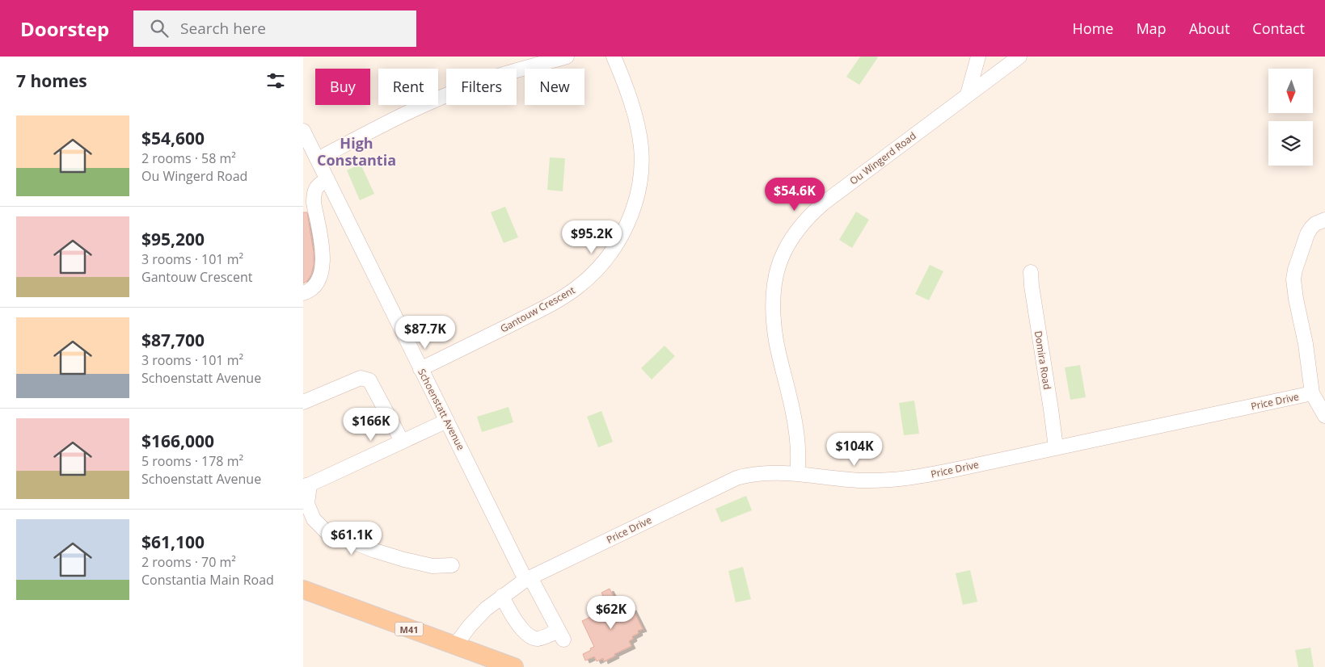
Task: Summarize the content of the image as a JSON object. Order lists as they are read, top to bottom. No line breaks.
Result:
{"streets":{"main road":["M41"],"street":["Ou Wingerd Road","Gantouw Crescent","Domira Road","Price Drive","Schoenstatt Avenue"]},"crossings":[["Ou Wingerd Road","Price Drive"],["Gantouw Crescent","Schoenstatt Avenue"],["Domira Road","Price Drive"],["Price Drive","Schoenstatt Avenue"],["Price Drive","M41"]],"districts":["High Constantia"],"north":"bottom","page":{"header":"Doorstep","search":"Search here","nav":["Home","Map","About","Contact"],"heading":"7 homes","chip":["Buy","Rent","Filters","New"],"list":[{"name":"$54,600","note":"2 rooms · 58 m² · Ou Wingerd Road"},{"name":"$95,200","note":"3 rooms · 101 m² · Gantouw Crescent"},{"name":"$87,700","note":"3 rooms · 101 m² · Schoenstatt Avenue"},{"name":"$166,000","note":"5 rooms · 178 m² · Schoenstatt Avenue"},{"name":"$61,100","note":"2 rooms · 70 m² · Constantia Main Road"}],"price":["$54.6K","$95.2K","$87.7K","$166K","$104K","$61.1K","$62K"]}}
